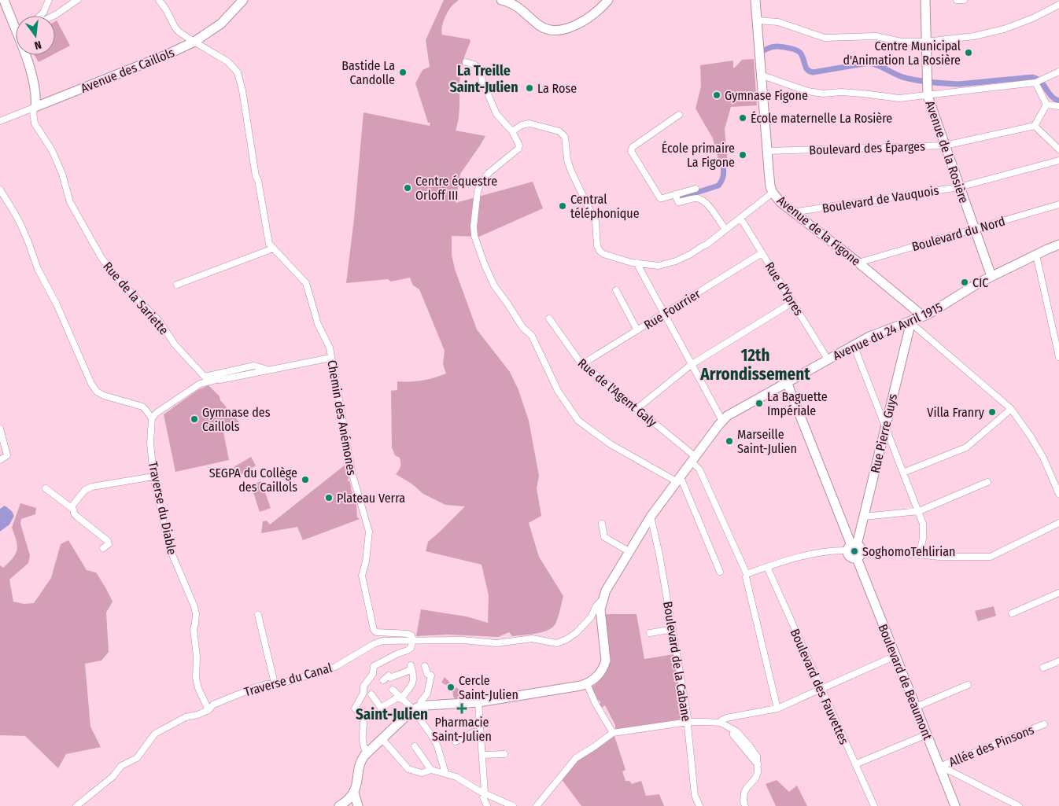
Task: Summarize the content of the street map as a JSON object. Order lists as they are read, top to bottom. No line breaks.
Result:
{"streets":{"street":["Avenue des Caillols","Boulevard des Éparges","Avenue de la Rosière","Boulevard de Vauquois","Avenue de la Figone","Boulevard du Nord","Rue d'Ypres","Rue de la Sariette","Rue Fourrier","Avenue du 24 Avril 1915","Rue de l'Agent Galy","Chemin des Anémones","Rue Pierre Guys","Traverse du Diable","Boulevard de la Cabane","Traverse du Canal","Boulevard de Beaumont","Boulevard des Fauvettes","Allée des Pinsons"]},"crossings":[["Avenue des Caillols","Rue de la Sariette"],["Avenue des Caillols","Chemin des Anémones"],["Boulevard des Éparges","Avenue de la Rosière"],["Boulevard des Éparges","Avenue de la Figone"],["Avenue de la Rosière","Boulevard de Vauquois"],["Avenue de la Rosière","Boulevard du Nord"],["Avenue de la Rosière","Avenue du 24 Avril 1915"],["Boulevard de Vauquois","Avenue de la Figone"],["Avenue de la Figone","Boulevard du Nord"],["Avenue de la Figone","Avenue du 24 Avril 1915"],["Rue d'Ypres","Rue Fourrier"],["Rue d'Ypres","Avenue du 24 Avril 1915"],["Rue Fourrier","Rue de l'Agent Galy"],["Avenue du 24 Avril 1915","Rue de l'Agent Galy"],["Avenue du 24 Avril 1915","Chemin des Anémones"],["Avenue du 24 Avril 1915","Rue Pierre Guys"],["Avenue du 24 Avril 1915","Boulevard de la Cabane"],["Chemin des Anémones","Traverse du Canal"],["Rue Pierre Guys","Boulevard de Beaumont"],["Traverse du Diable","Traverse du Canal"],["Boulevard de Beaumont","Allée des Pinsons"]],"districts":["La Treille Saint-Julien","12th Arrondissement","Saint-Julien"],"places":{"other":["Centre Municipal d'Animation La Rosière","Bastide La Candolle","La Rose","Gymnase Figone","École maternelle La Rosière","École primaire La Figone","Centre équestre Orloff III","Central téléphonique","CIC","La Baguette Impériale","Villa Franry","Gymnase des Caillols","Marseille Saint-Julien","SEGPA du Collège des Caillols","Plateau Verra","SoghomoTehlirian","Cercle Saint-Julien"],"health":["Pharmacie Saint-Julien"]},"north":"bottom"}
